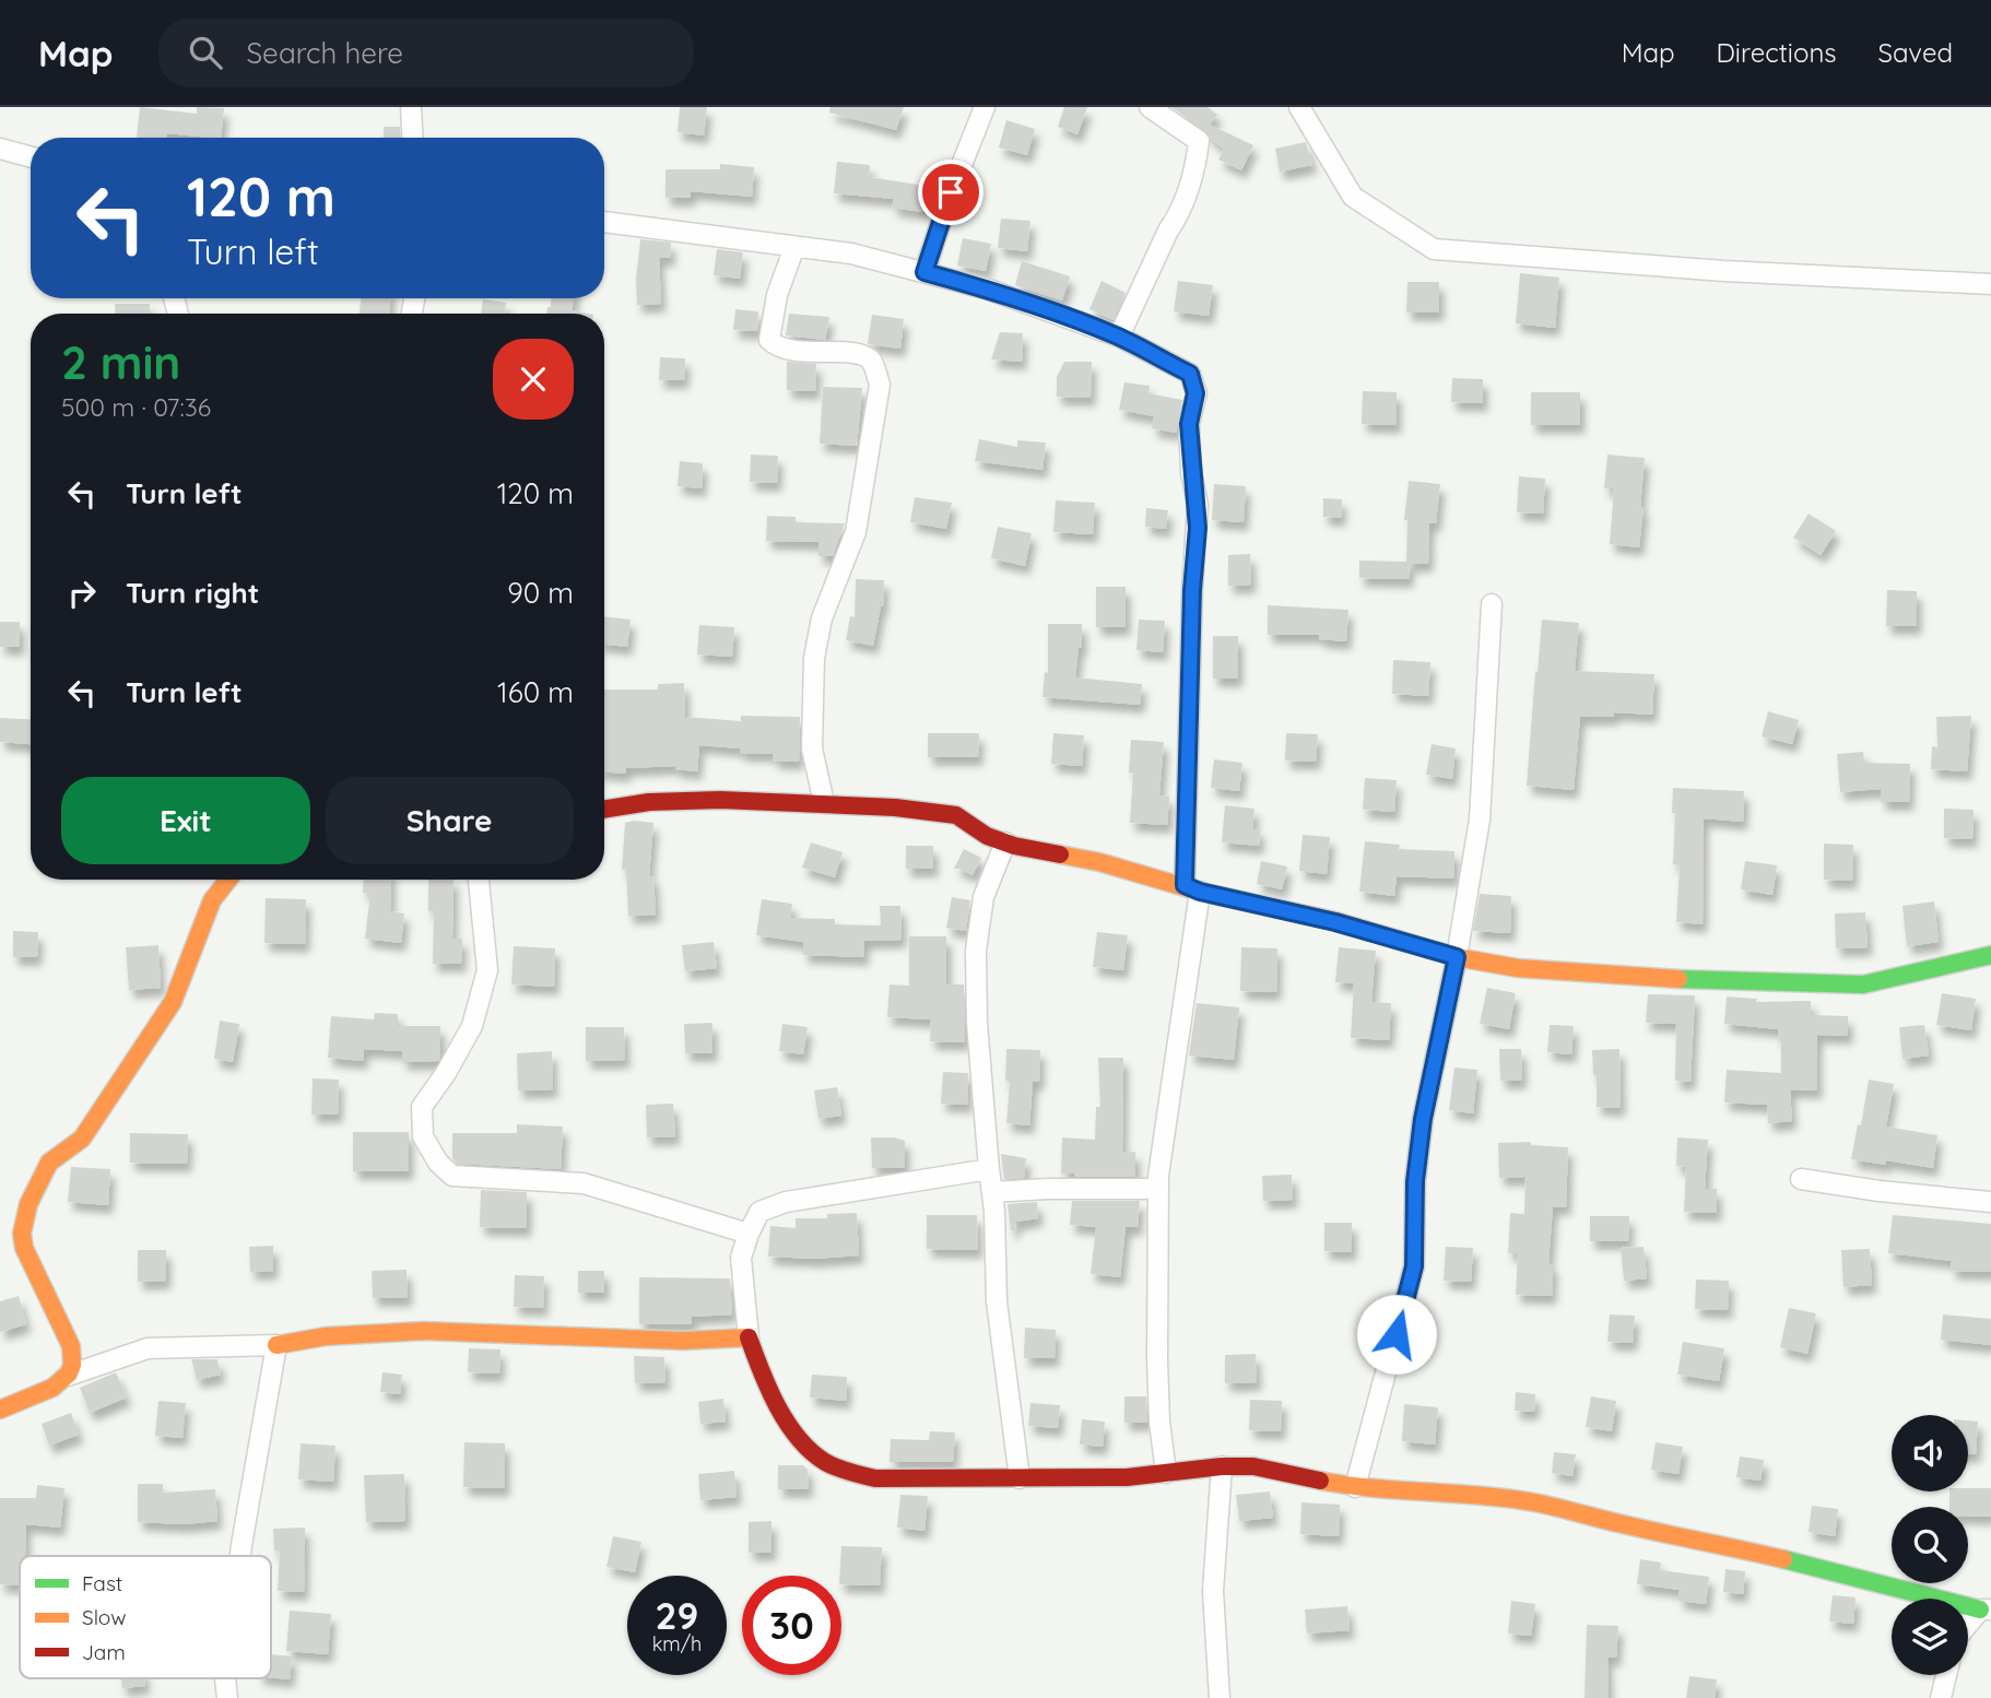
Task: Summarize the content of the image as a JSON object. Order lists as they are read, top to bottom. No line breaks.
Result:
{"legend":["Fast","Slow","Jam"],"page":{"header":"Map","search":"Search here","nav":["Map","Directions","Saved"],"turn":["120 m","Turn left"],"heading":["2 min","500 m · 07:36"],"list":[{"name":"Turn left","value":"120 m"},{"name":"Turn right","value":"90 m"},{"name":"Turn left","value":"160 m"}],"buttons":["Exit","Share"],"speed":"29 km/h","limit":"30"}}
